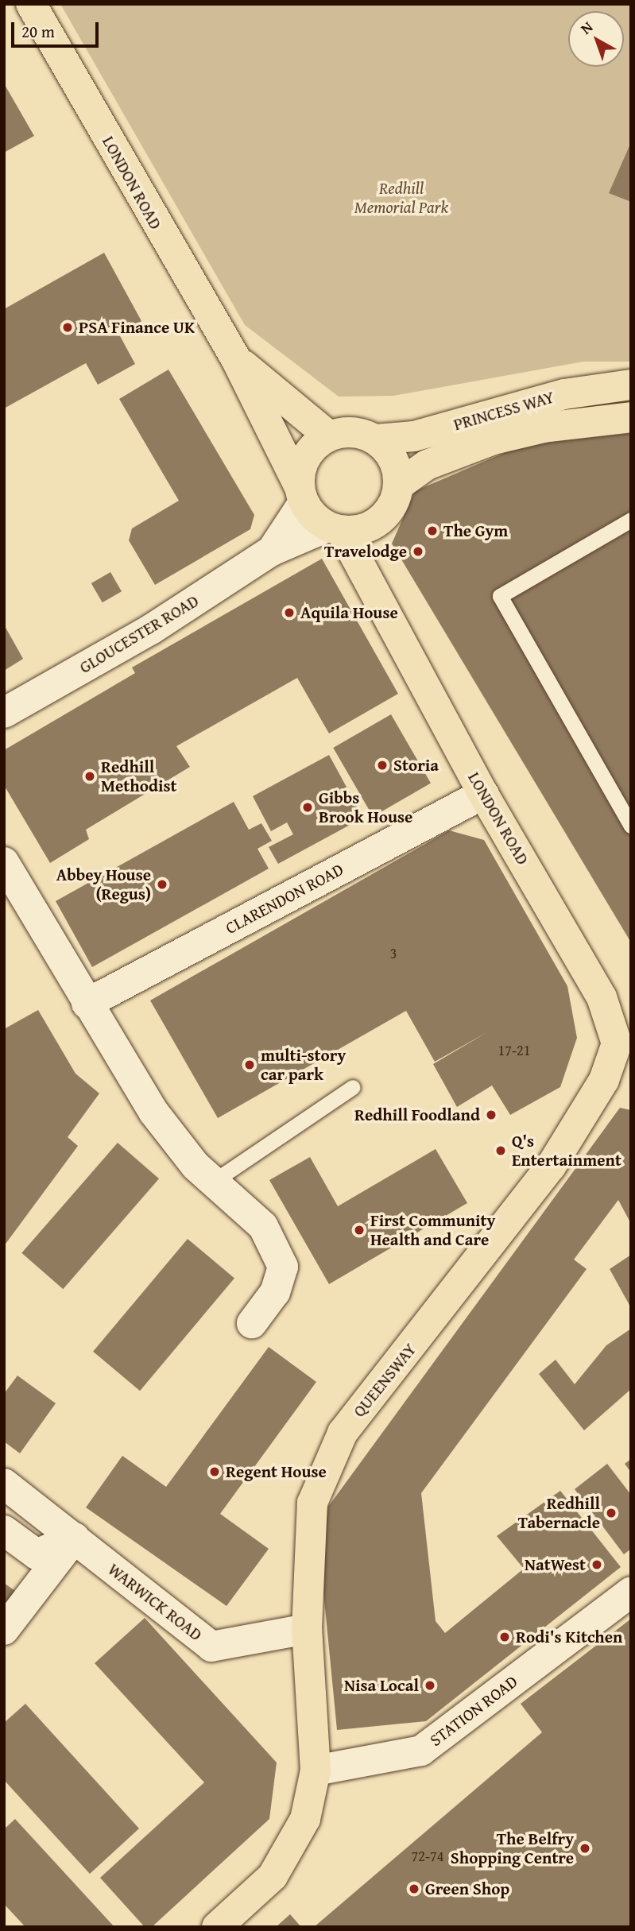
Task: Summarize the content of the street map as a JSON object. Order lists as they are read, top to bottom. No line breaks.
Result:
{"streets":{"main road":["LONDON ROAD","PRINCESS WAY","QUEENSWAY"],"street":["GLOUCESTER ROAD","CLARENDON ROAD","WARWICK ROAD","STATION ROAD"]},"crossings":[["LONDON ROAD","PRINCESS WAY"],["LONDON ROAD","GLOUCESTER ROAD"],["LONDON ROAD","CLARENDON ROAD"],["LONDON ROAD","QUEENSWAY"],["PRINCESS WAY","GLOUCESTER ROAD"],["QUEENSWAY","WARWICK ROAD"],["QUEENSWAY","STATION ROAD"]],"parks":["Redhill Memorial Park"],"places":["PSA Finance UK","The Gym","Travelodge","Aquila House","Storia","Redhill Methodist","Gibbs Brook House","Abbey House (Regus)","multi-story car park","Redhill Foodland","Q's Entertainment","First Community Health and Care","Regent House","Redhill Tabernacle","NatWest","Rodi's Kitchen","Nisa Local","The Belfry Shopping Centre","Green Shop"],"house_numbers":["3","17-21","72-74"],"scale_bar":"20 m","north":"top left"}
